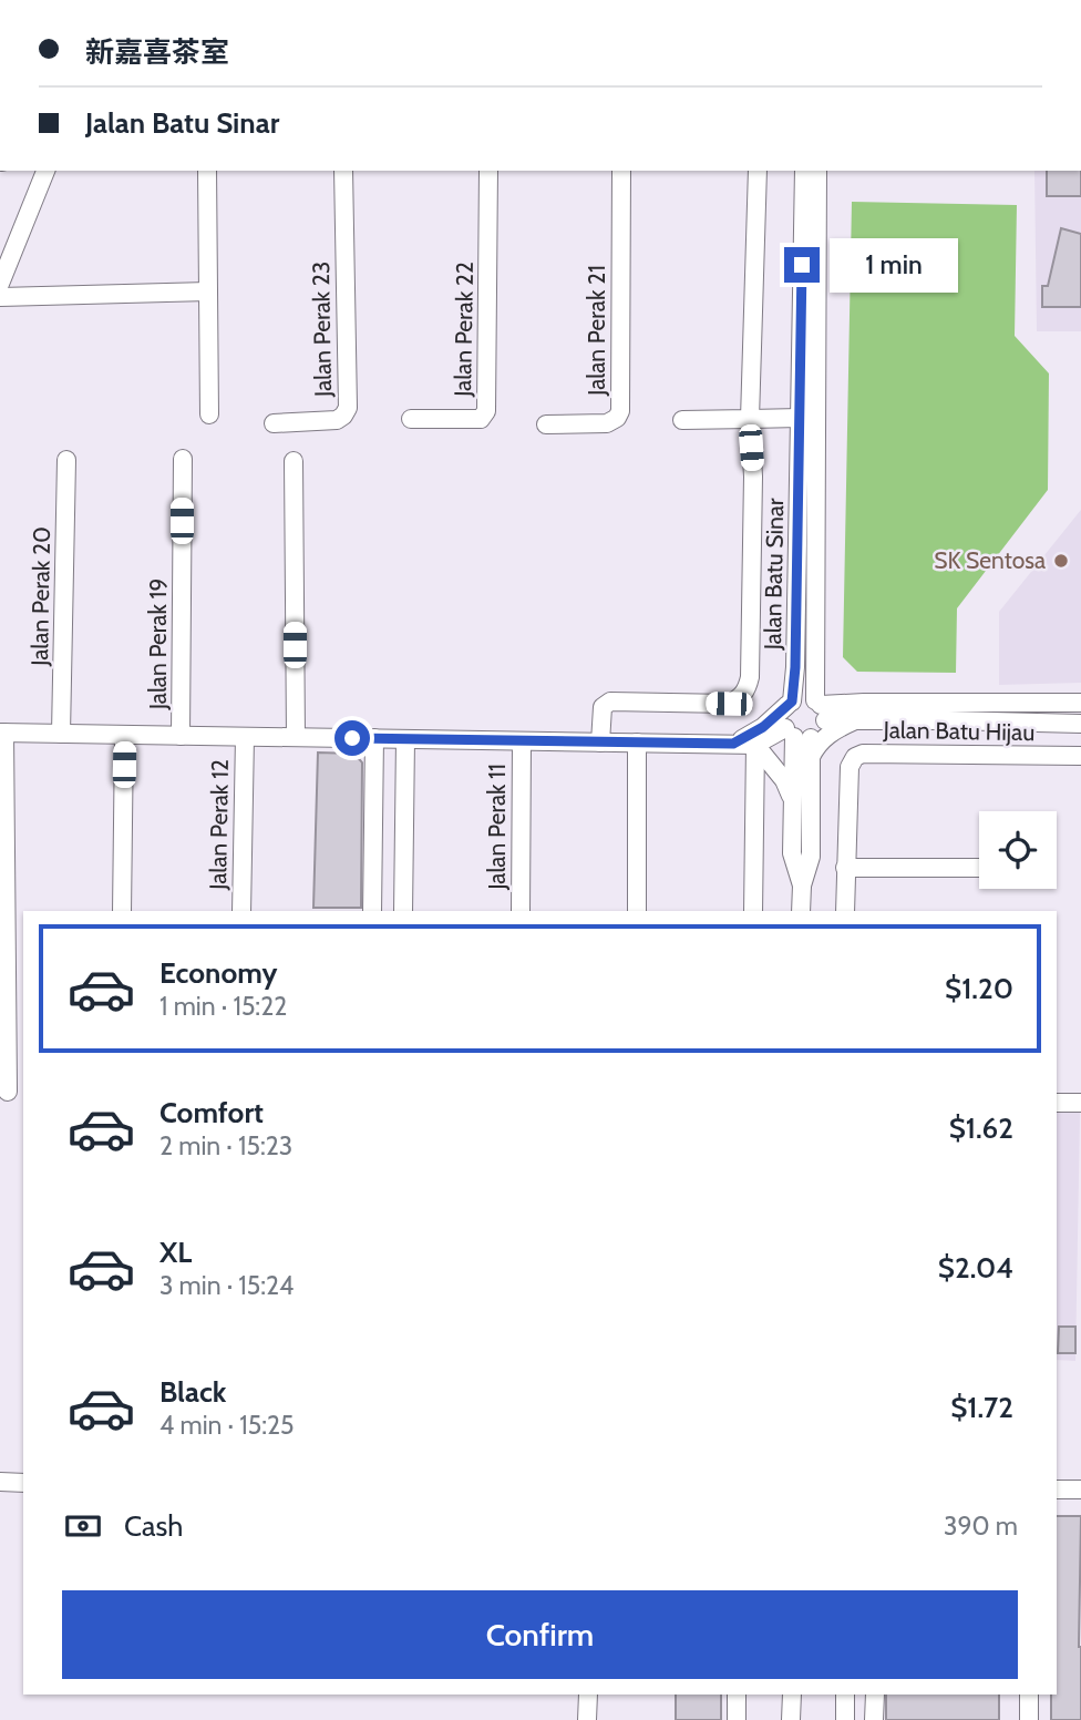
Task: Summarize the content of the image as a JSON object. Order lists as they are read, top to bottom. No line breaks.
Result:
{"streets":{"street":["Jalan Perak 23","Jalan Perak 22","Jalan Perak 21","Jalan Batu Sinar","Jalan Perak 20","Jalan Perak 19","Jalan Batu Hijau","Jalan Perak 12","Jalan Perak 11"]},"crossings":[["Jalan Batu Sinar","Jalan Batu Hijau"]],"places":["SK Sentosa"],"page":{"banner":["新嘉喜茶室","Jalan Batu Sinar"],"bubble":"1 min","list":[{"name":"Economy","note":"1 min · 15:22","value":"$1.20"},{"name":"Comfort","note":"2 min · 15:23","value":"$1.62"},{"name":"XL","note":"3 min · 15:24","value":"$2.04"},{"name":"Black","note":"4 min · 15:25","value":"$1.72"}],"pay":["Cash","390 m"],"buttons":"Confirm"}}
